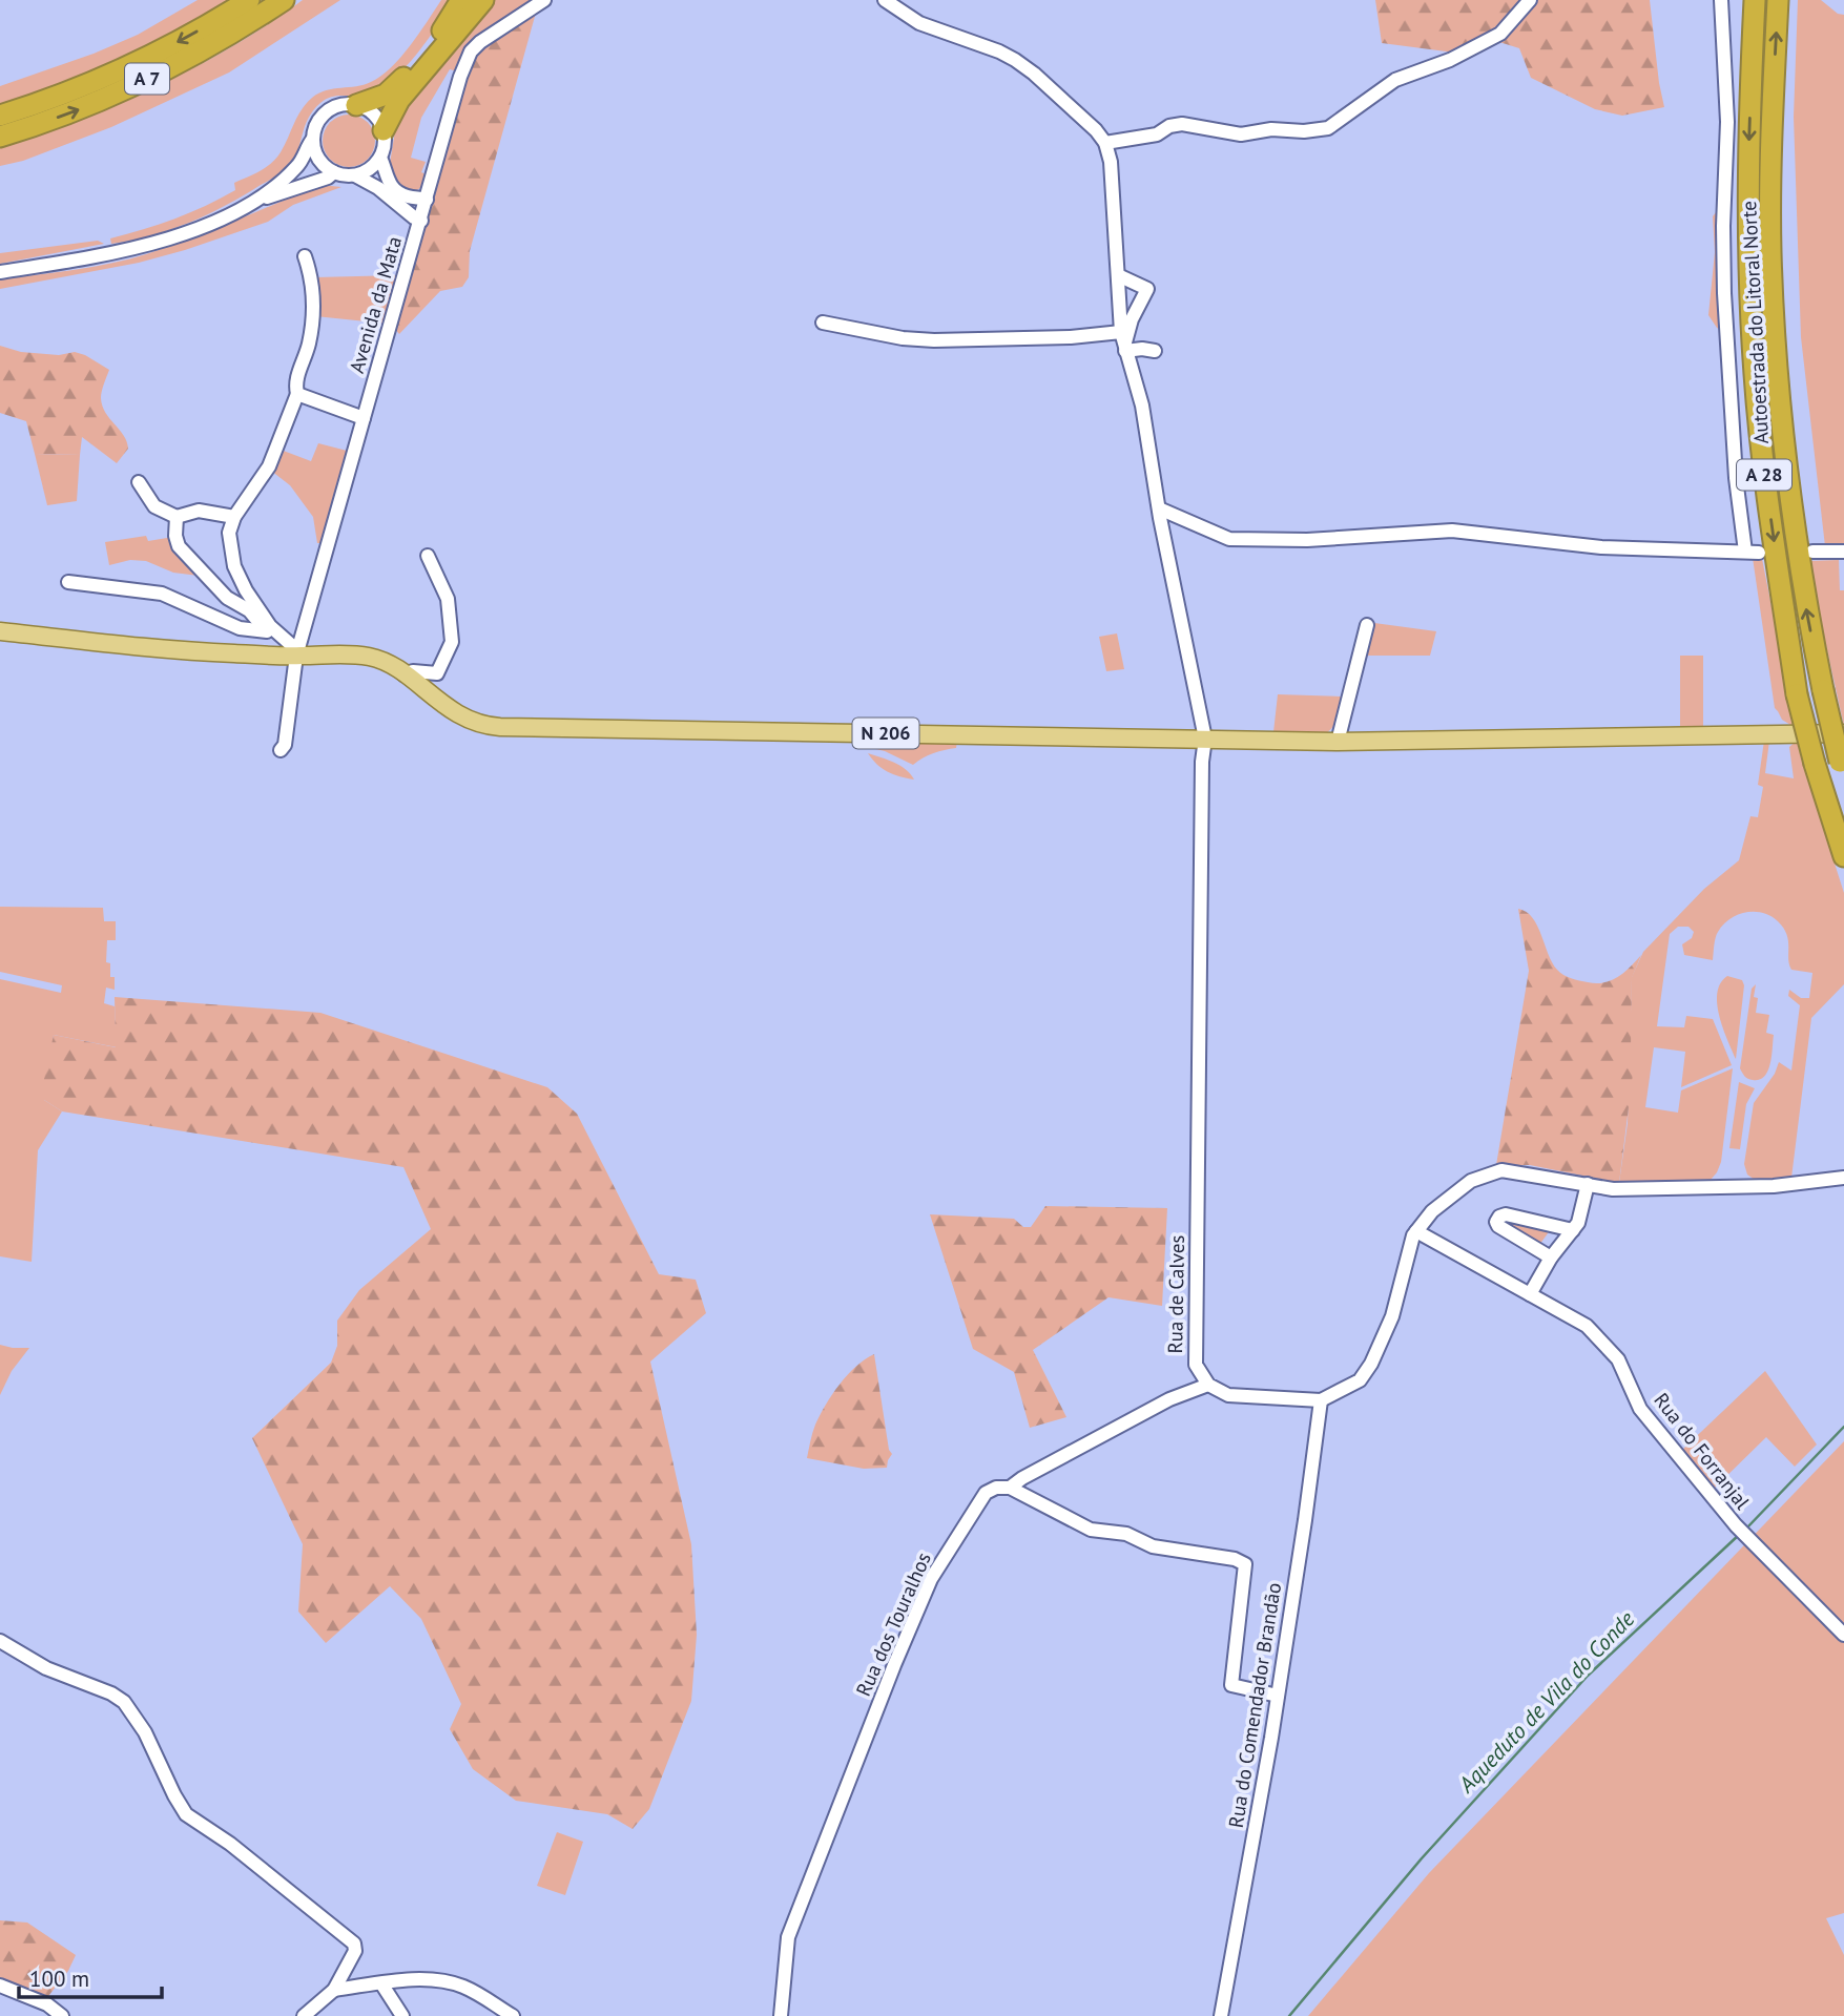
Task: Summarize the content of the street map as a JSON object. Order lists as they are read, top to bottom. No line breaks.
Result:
{"streets":{"highway":["A 7","Autoestrada do Litoral Norte","A 28"],"main road":["N 206"],"street":["Avenida da Mata","Rua de Calves","Rua do Forranjal","Rua dos Touralhos","Rua do Comendador Brandão"]},"crossings":[["Avenida da Mata","N 206"],["N 206","Rua de Calves"],["Rua de Calves","Rua dos Touralhos"]],"water":["Aqueduto de Vila do Conde"],"scale_bar":"100 m"}
